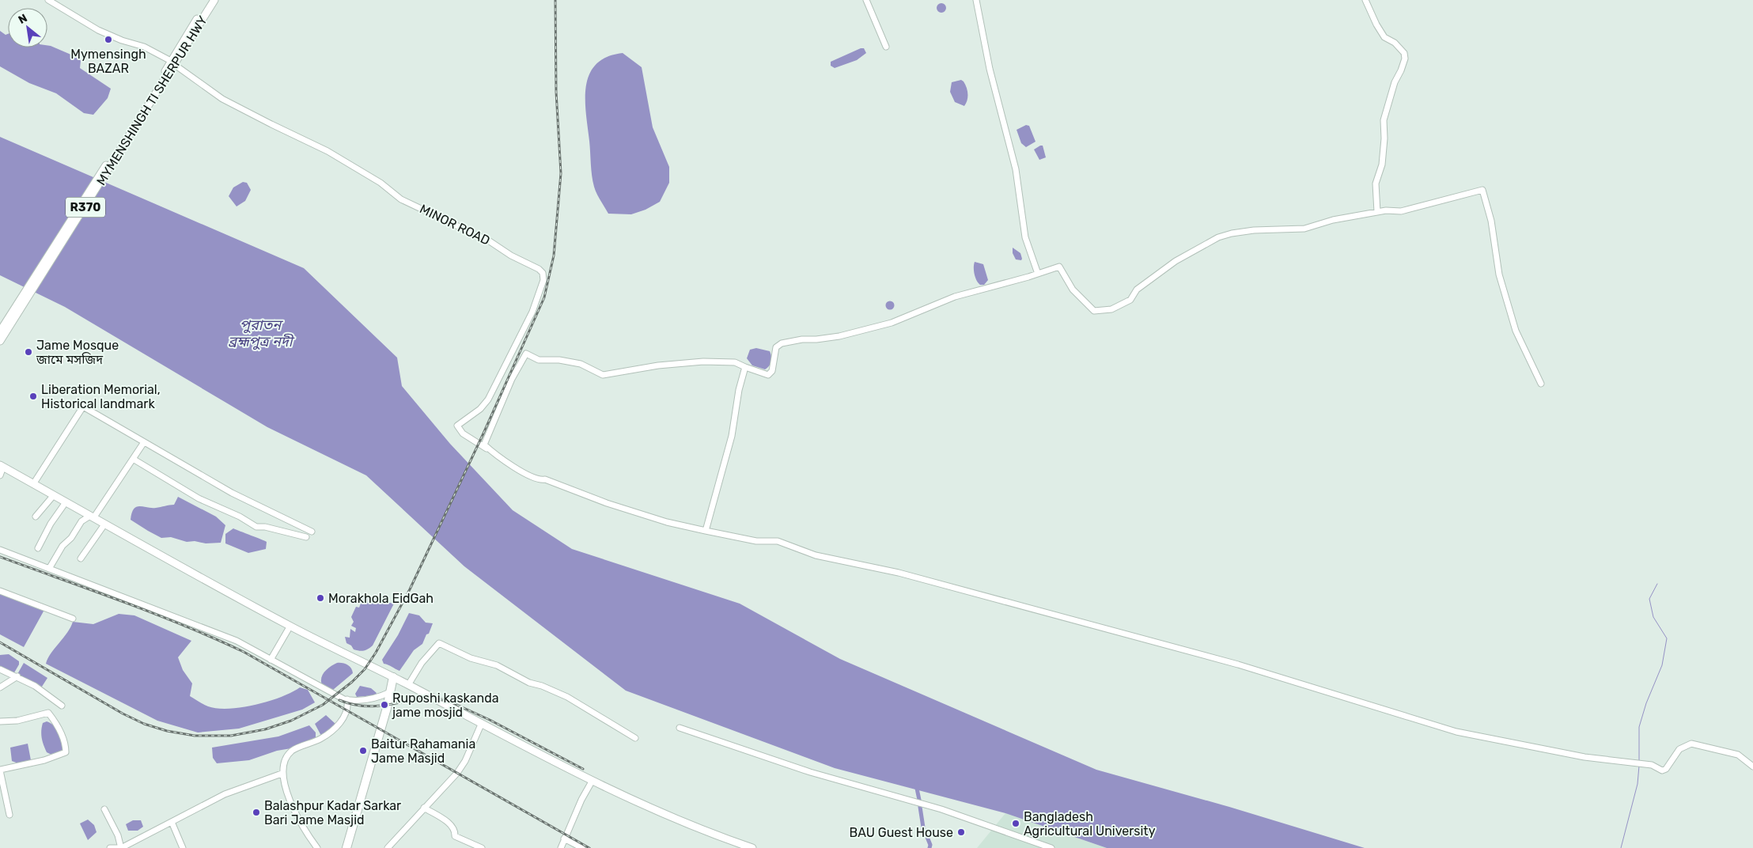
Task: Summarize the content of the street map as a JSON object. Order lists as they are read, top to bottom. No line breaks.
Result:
{"streets":{"main road":["MYMENSHINGH TI SHERPUR HWY","R370"],"street":["MINOR ROAD"]},"crossings":[["MYMENSHINGH TI SHERPUR HWY","MINOR ROAD"]],"water":["পুরাতন ব্রহ্মপুত্র নদী"],"places":["Mymensingh BAZAR","Jame Mosque জামে মসজিদ","Liberation Memorial, Historical landmark","Morakhola EidGah","Ruposhi kaskanda jame mosjid","Baitur Rahamania Jame Masjid","Balashpur Kadar Sarkar Bari Jame Masjid","Bangladesh Agricultural University","BAU Guest House"],"north":"top left"}
